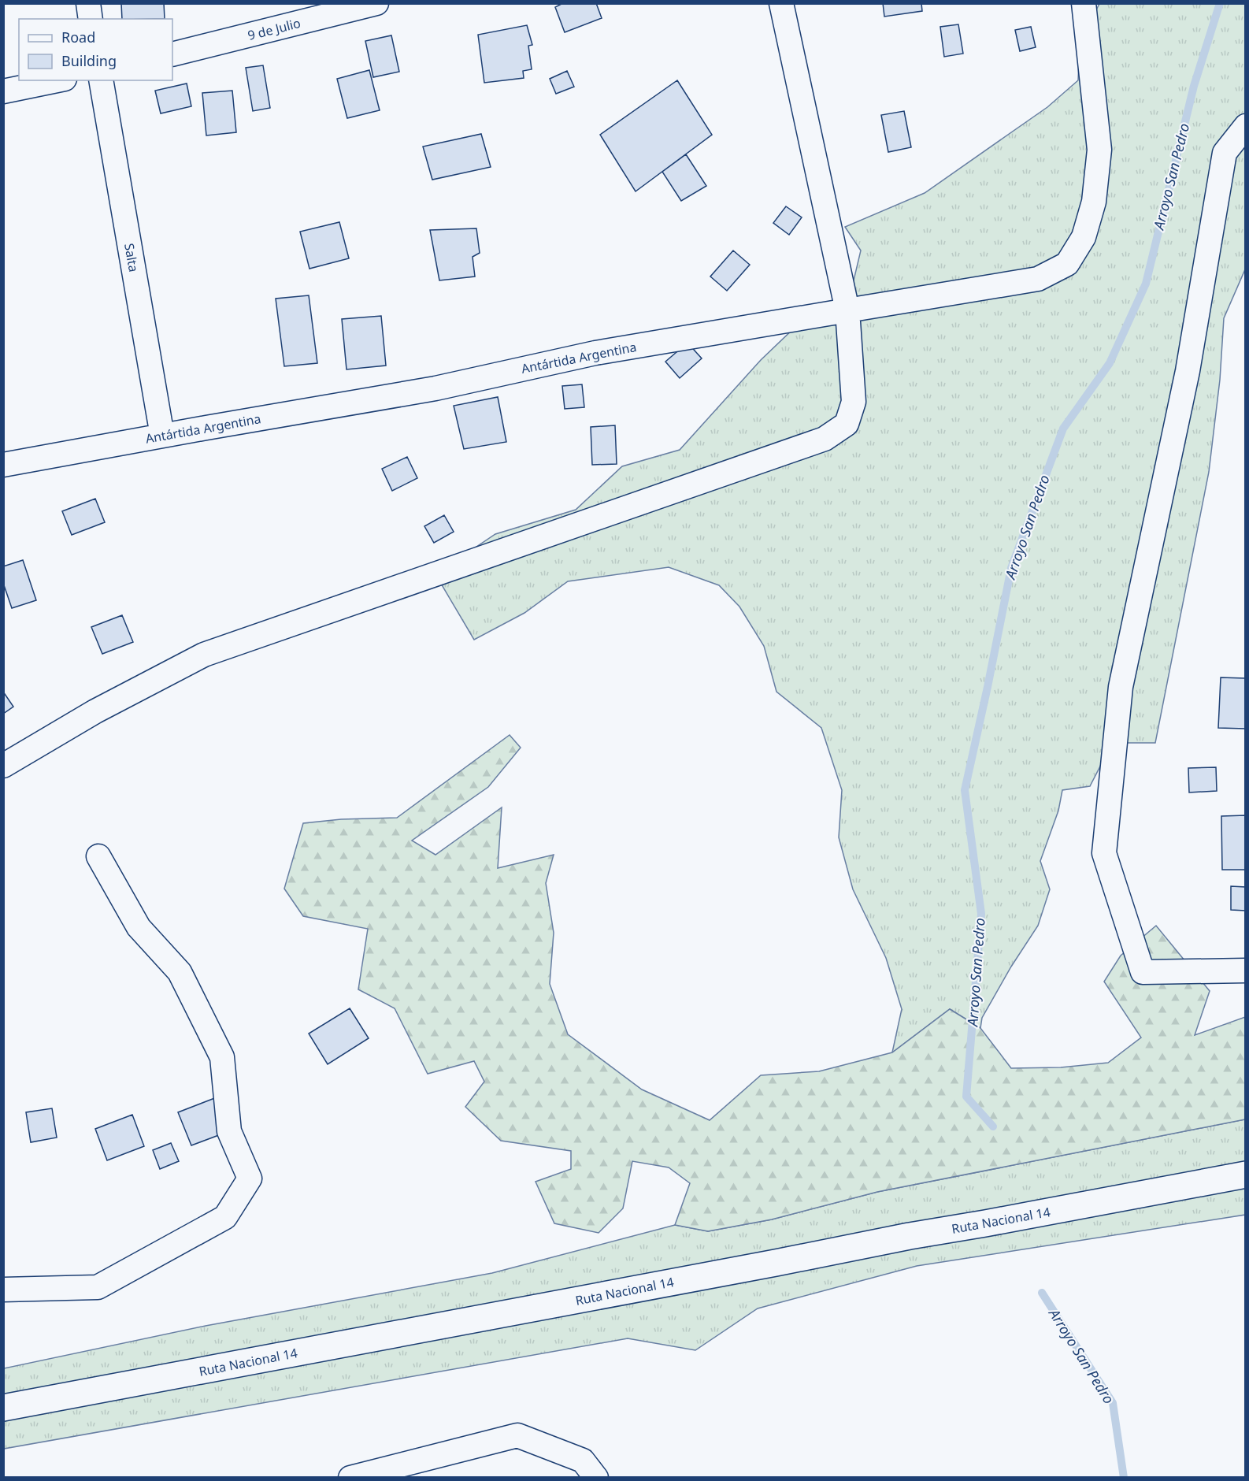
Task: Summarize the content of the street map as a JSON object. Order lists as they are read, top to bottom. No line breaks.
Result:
{"streets":{"highway":["Ruta Nacional 14"],"street":["9 de Julio","Salta","Antártida Argentina"]},"crossings":[["Salta","Antártida Argentina"]],"water":["Arroyo San Pedro"],"legend":["Road","Building"]}
